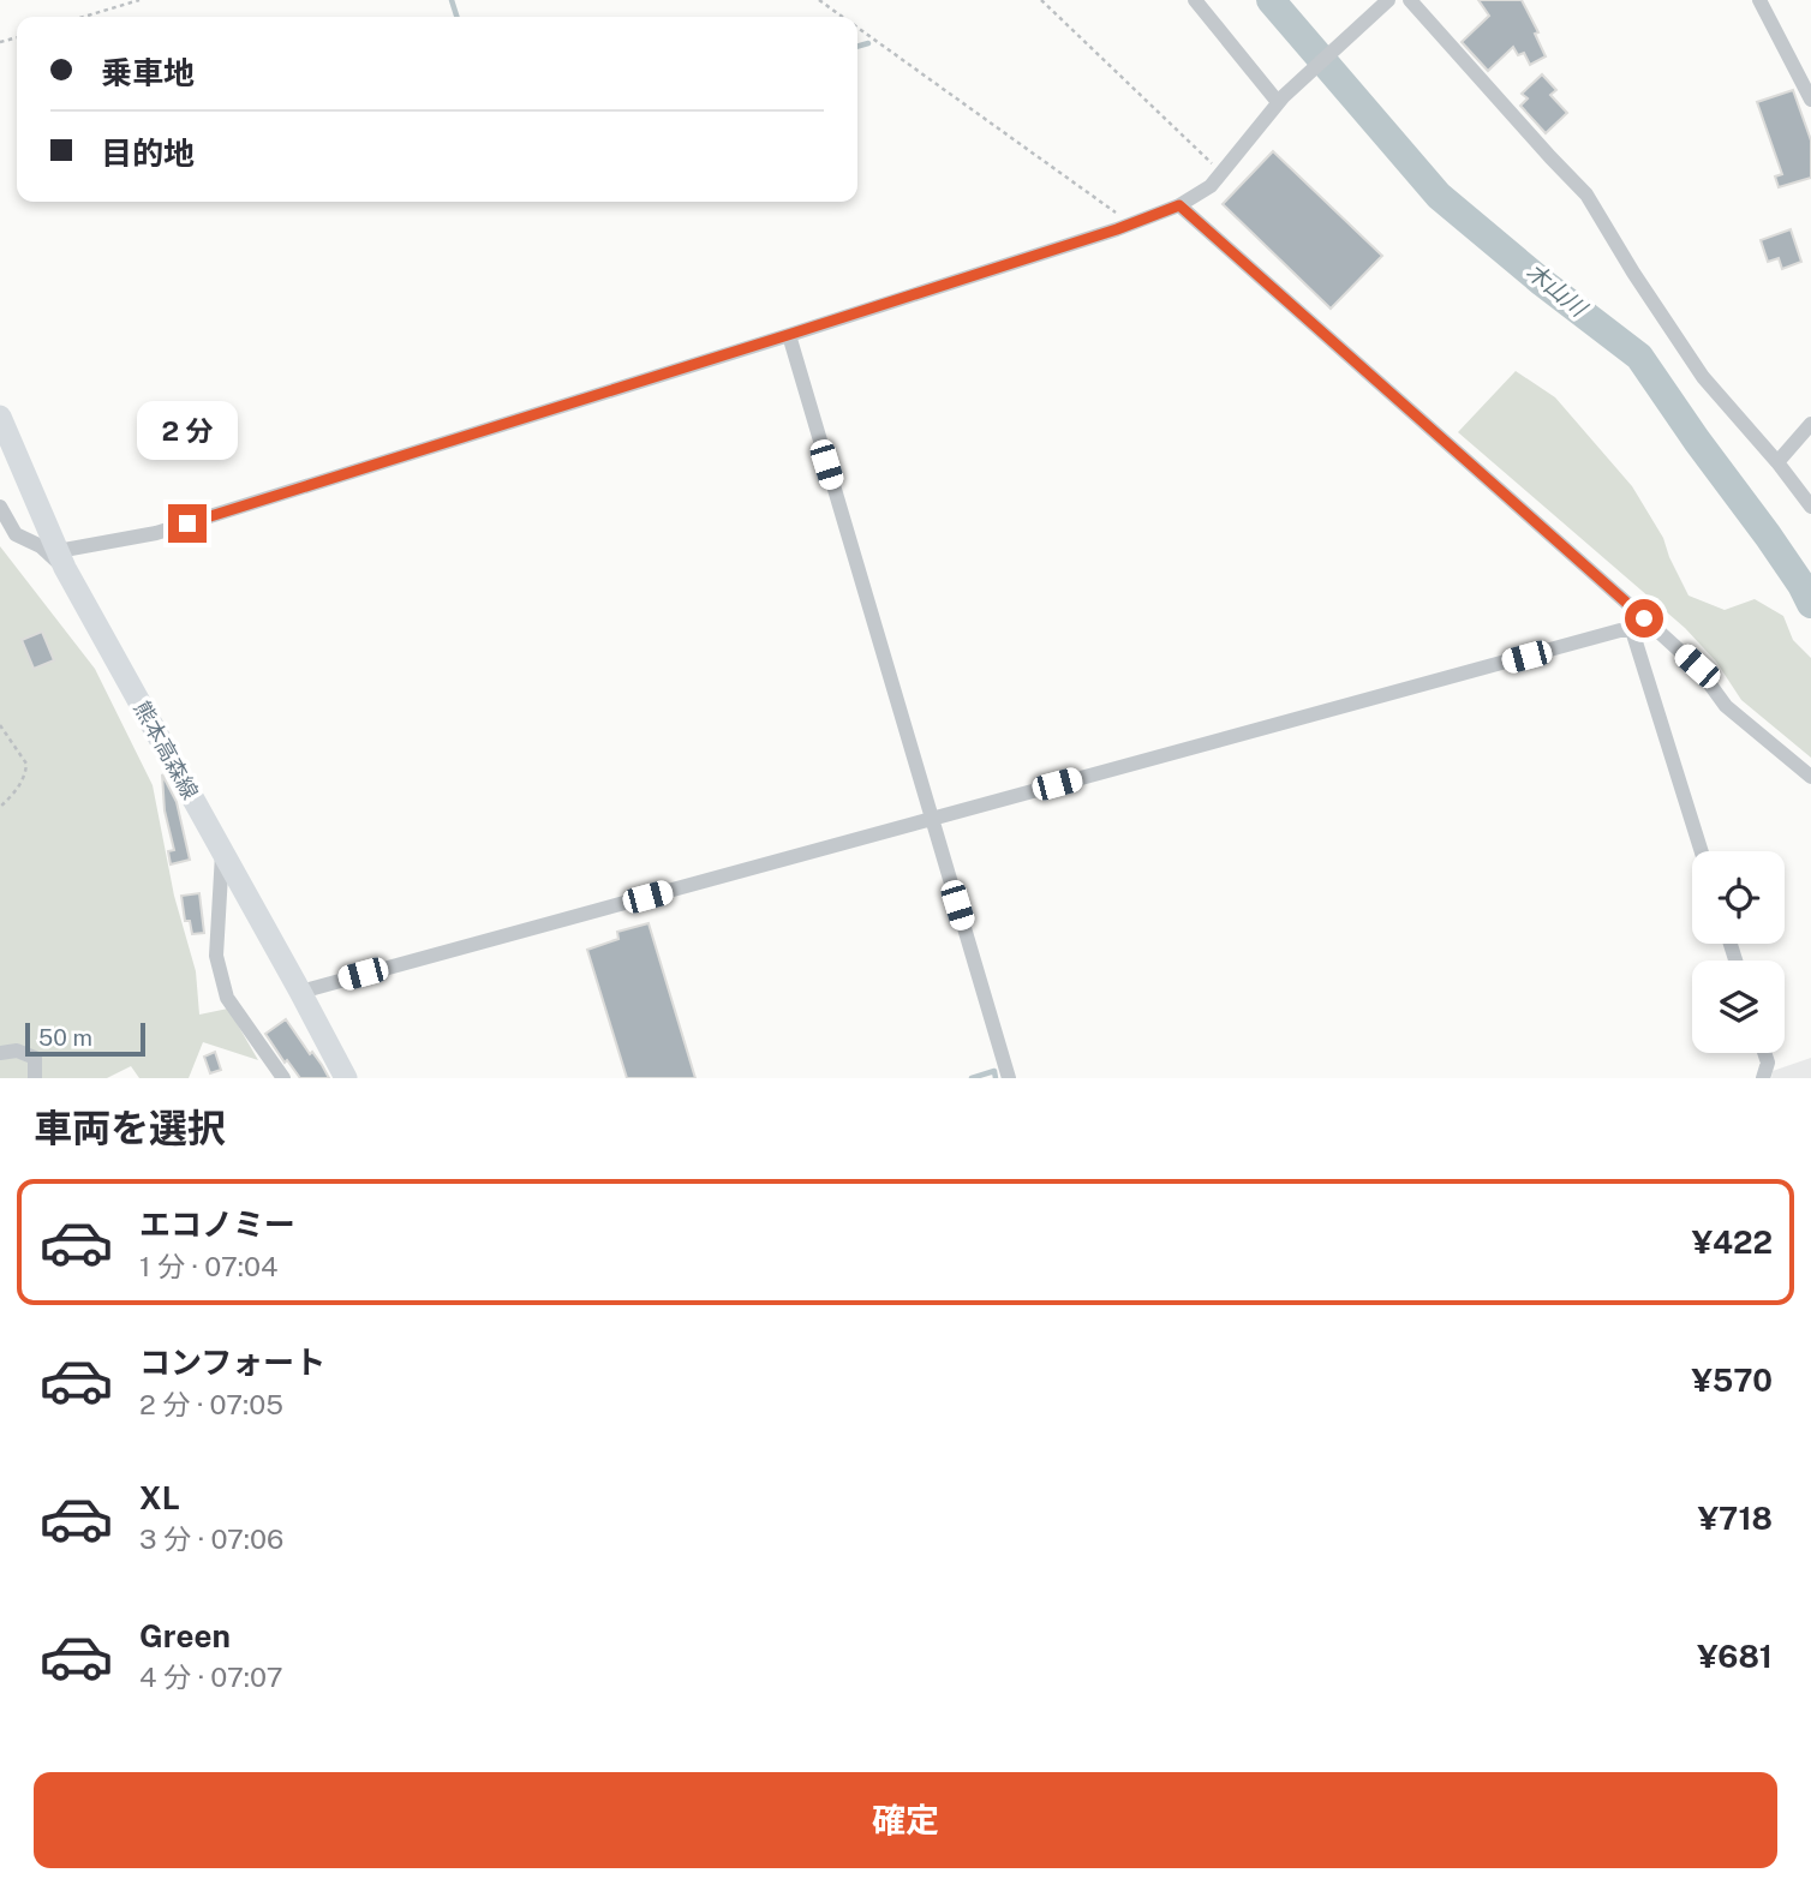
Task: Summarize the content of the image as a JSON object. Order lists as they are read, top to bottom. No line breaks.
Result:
{"streets":{"main road":["熊本高森線"]},"water":["木山川"],"scale_bar":"50 m","page":{"banner":["乗車地","目的地"],"bubble":"2 分","scale":"50 m","heading":"車両を選択","list":[{"name":"エコノミー","note":"1 分 · 07:04","value":"¥422"},{"name":"コンフォート","note":"2 分 · 07:05","value":"¥570"},{"name":"XL","note":"3 分 · 07:06","value":"¥718"},{"name":"Green","note":"4 分 · 07:07","value":"¥681"}],"buttons":"確定"}}
